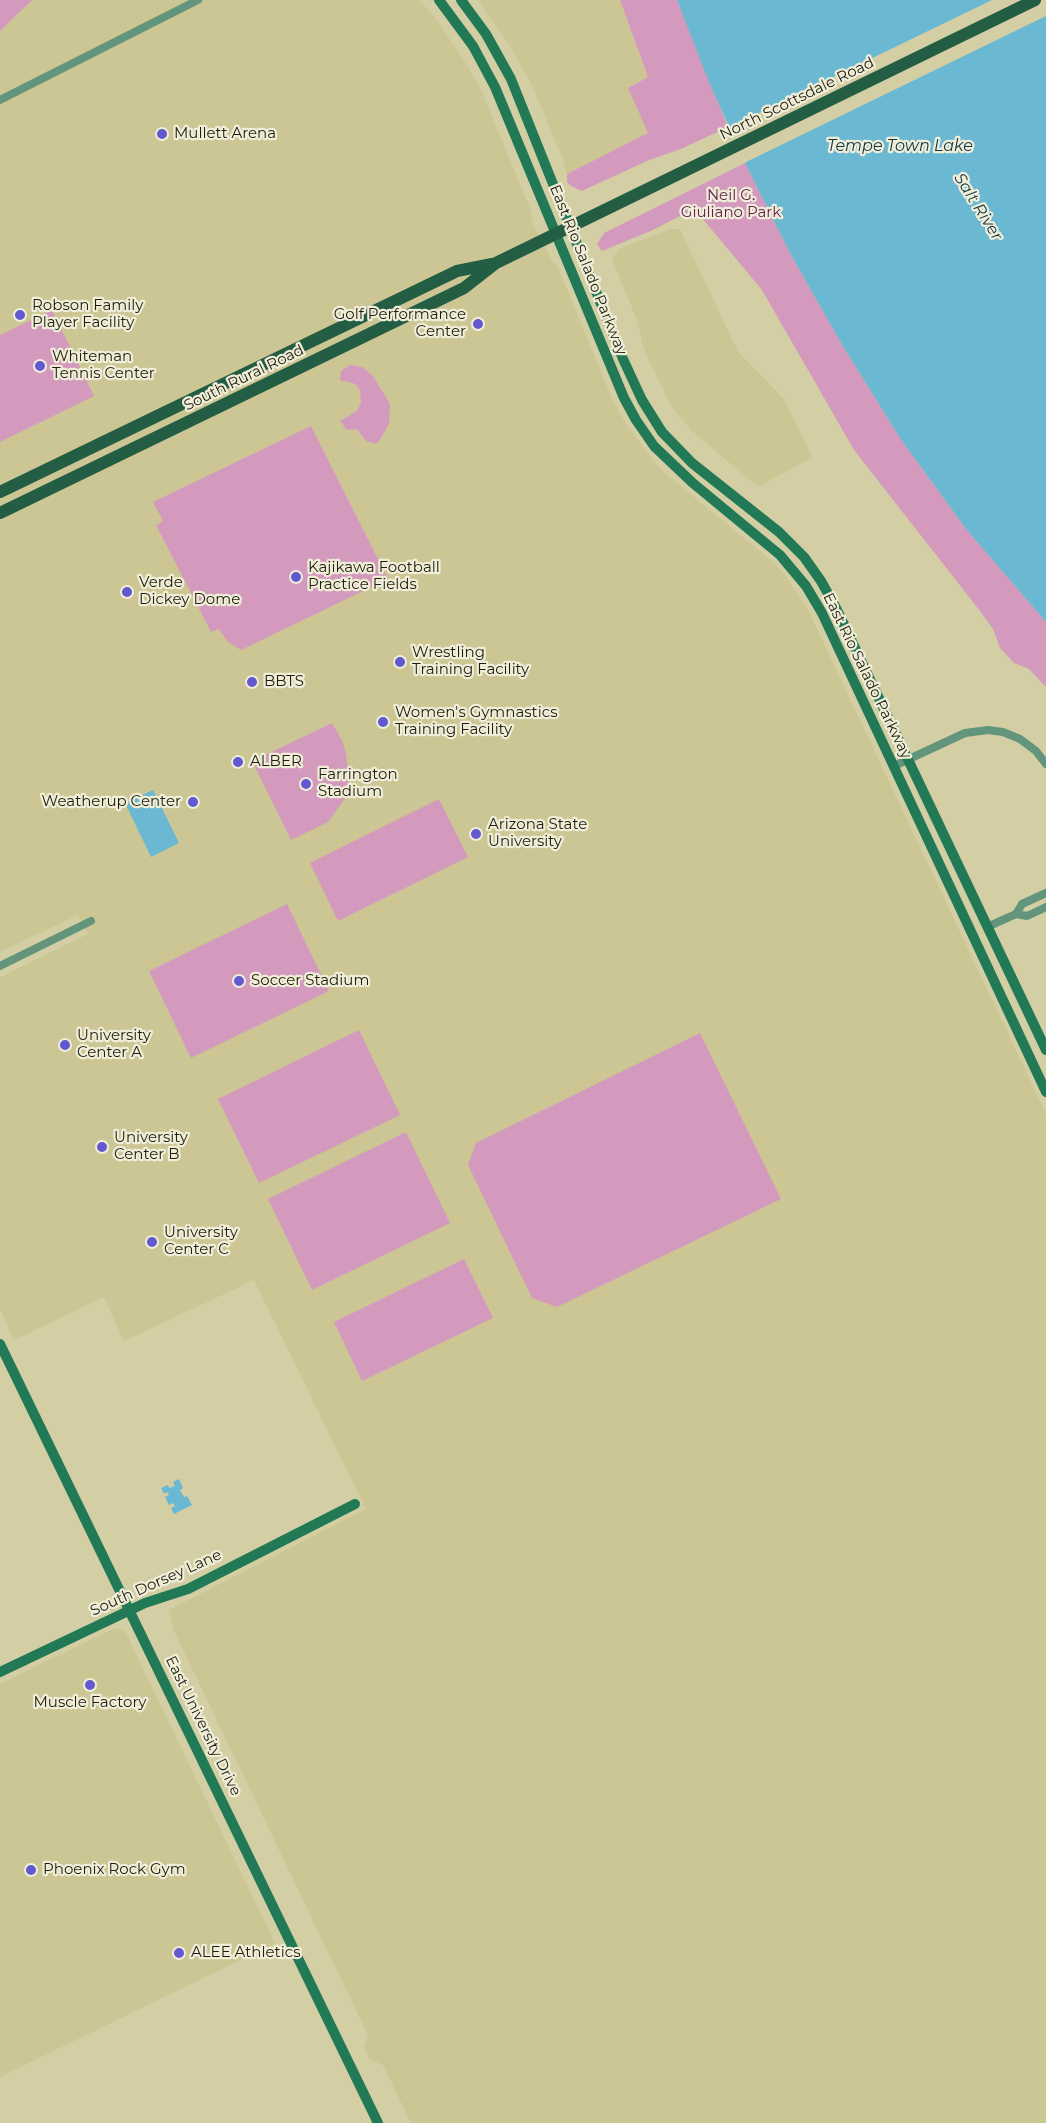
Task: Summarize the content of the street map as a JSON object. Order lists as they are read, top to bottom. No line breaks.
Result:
{"streets":{"main road":["North Scottsdale Road","East Rio Salado Parkway","South Rural Road","South Dorsey Lane","East University Drive"]},"crossings":[["North Scottsdale Road","East Rio Salado Parkway"],["North Scottsdale Road","South Rural Road"],["East Rio Salado Parkway","South Rural Road"],["South Dorsey Lane","East University Drive"]],"water":["Tempe Town Lake","Salt River"],"parks":["Neil G. Giuliano Park"],"places":["Mullett Arena","Robson Family Player Facility","Golf Performance Center","Whiteman Tennis Center","Kajikawa Football Practice Fields","Verde Dickey Dome","Wrestling Training Facility","BBTS","Women's Gymnastics Training Facility","ALBER","Farrington Stadium","Weatherup Center","Arizona State University","Soccer Stadium","University Center A","University Center B","University Center C","Muscle Factory","Phoenix Rock Gym","ALEE Athletics"]}
